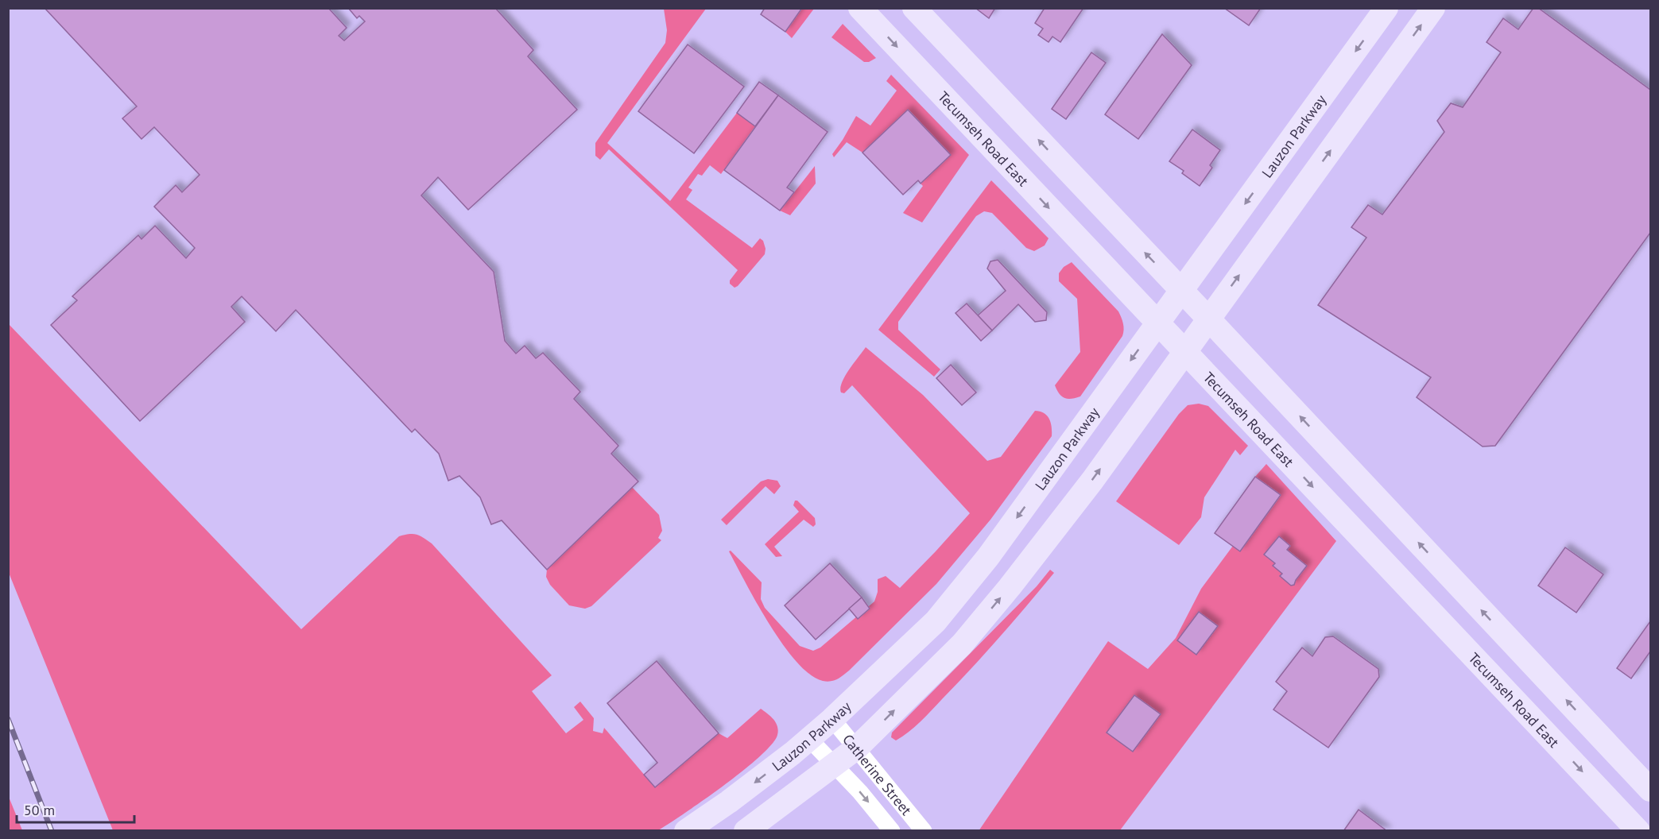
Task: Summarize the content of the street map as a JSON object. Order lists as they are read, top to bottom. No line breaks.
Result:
{"streets":{"main road":["Lauzon Parkway","Tecumseh Road East"],"street":["Catherine Street"]},"crossings":[["Lauzon Parkway","Tecumseh Road East"],["Lauzon Parkway","Catherine Street"]],"scale_bar":"50 m"}
